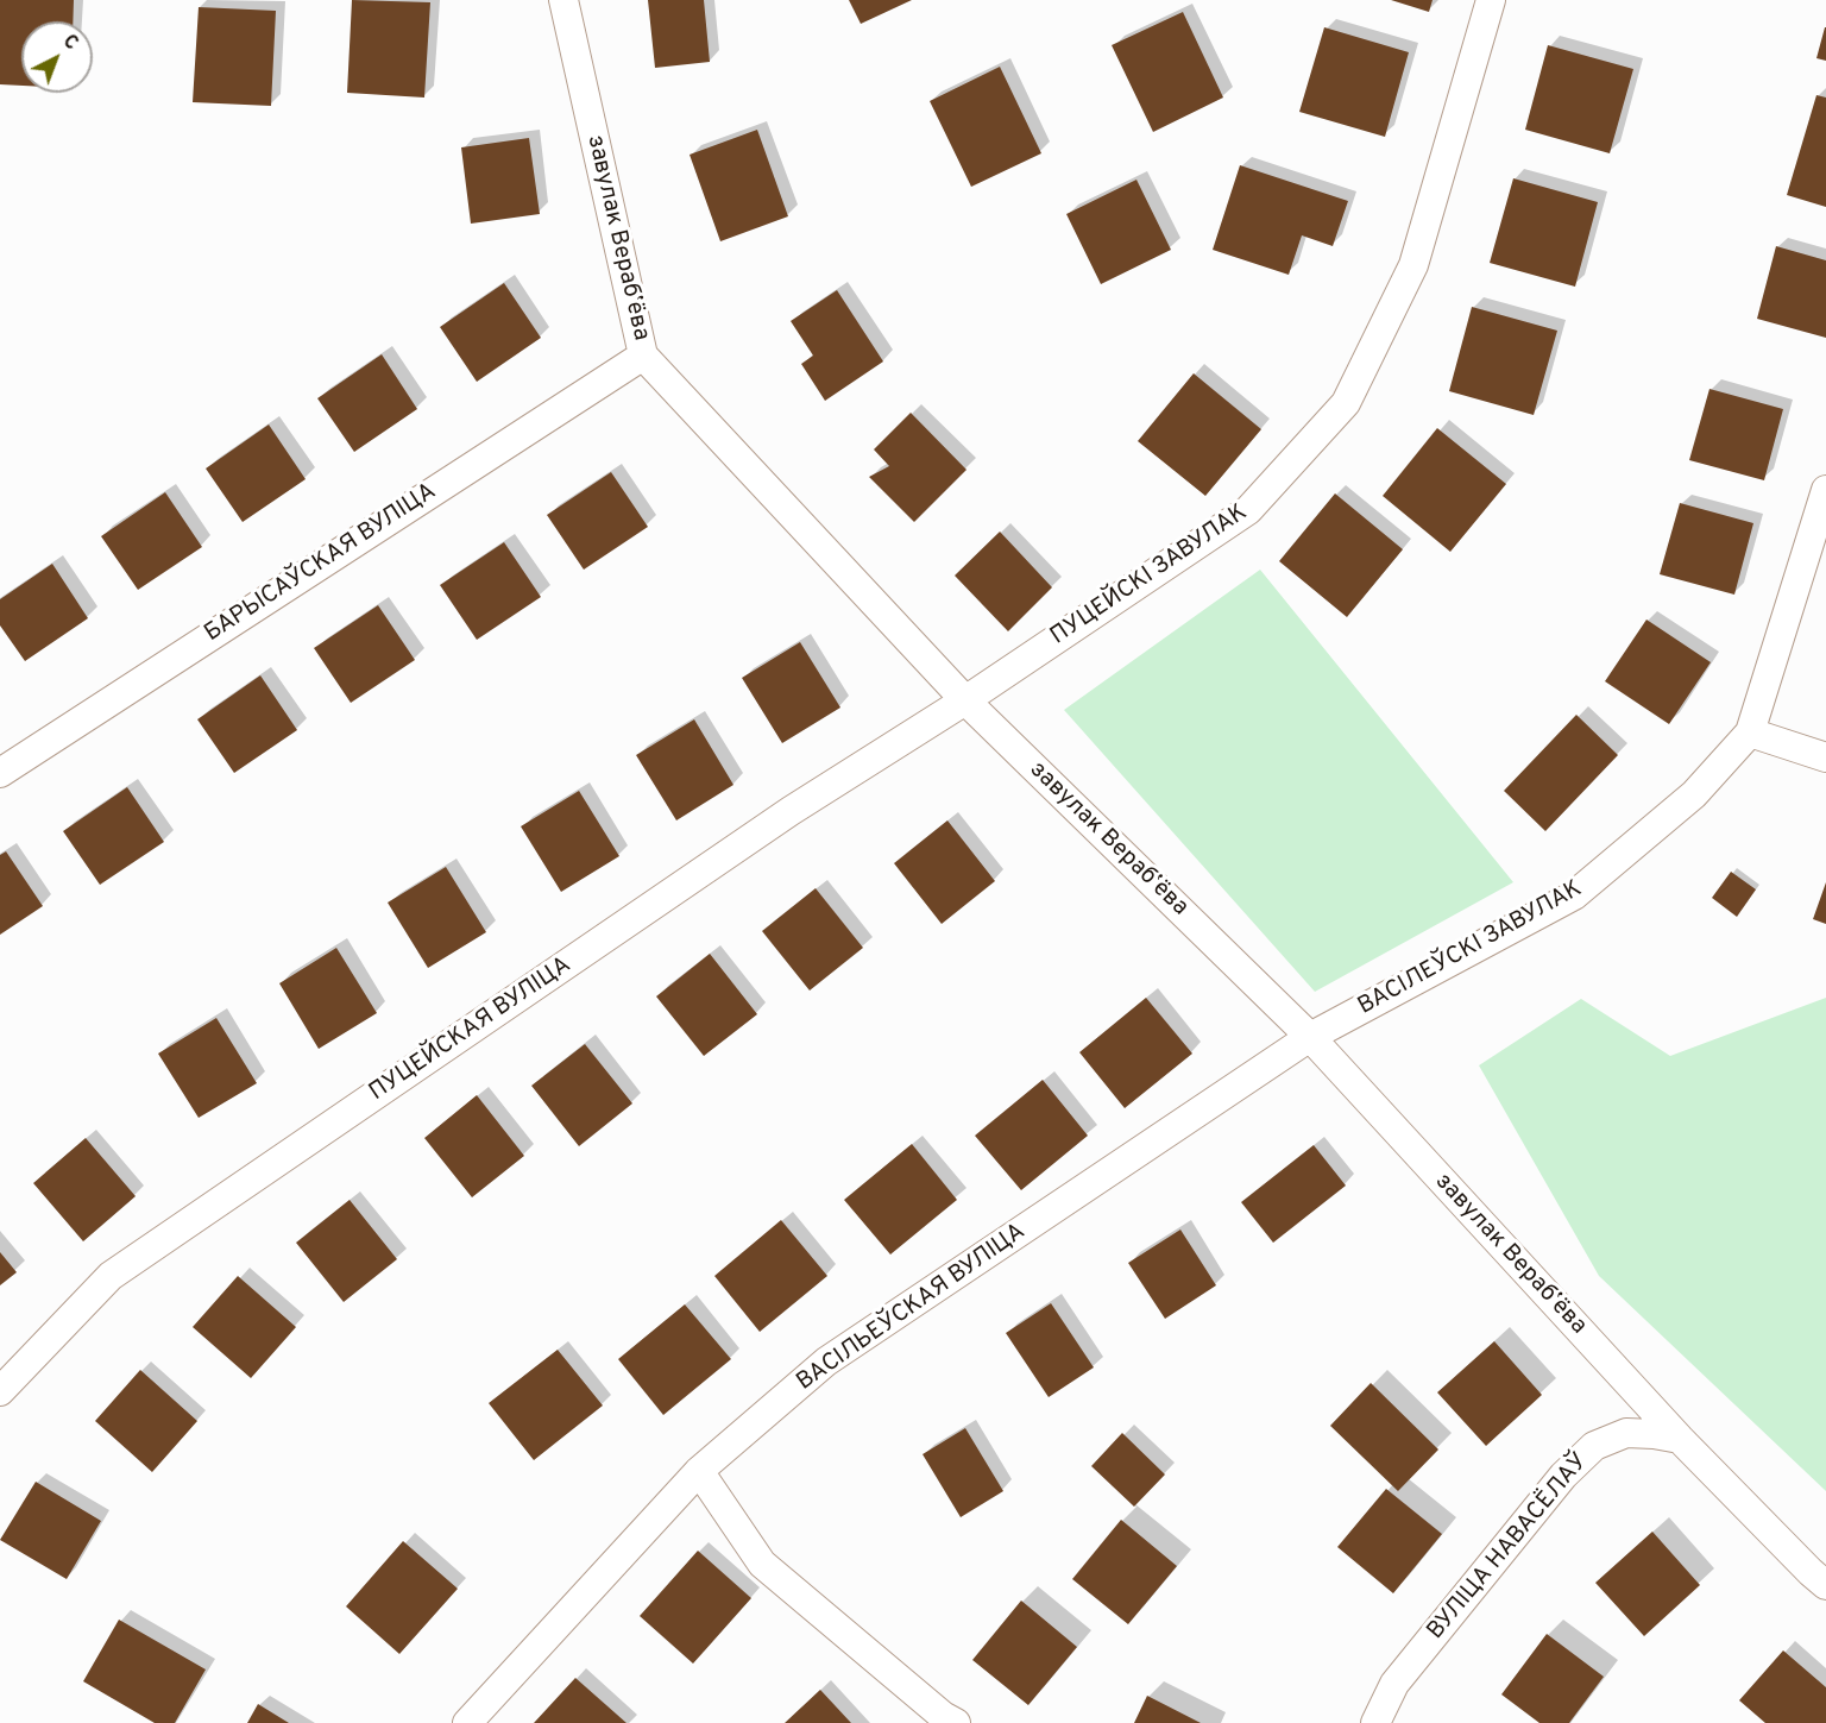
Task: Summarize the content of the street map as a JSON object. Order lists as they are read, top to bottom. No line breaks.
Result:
{"streets":{"street":["завулак Верабʼёва","БАРЫСАЎСКАЯ ВУЛІЦА","ПУЦЕЙСКІ ЗАВУЛАК","ВАСІЛЕЎСКІ ЗАВУЛАК","ПУЦЕЙСКАЯ ВУЛІЦА","ВАСІЛЬЕЎСКАЯ ВУЛІЦА","ВУЛІЦА НАВАСЁЛАЎ"]},"crossings":[["завулак Верабʼёва","БАРЫСАЎСКАЯ ВУЛІЦА"],["завулак Верабʼёва","ПУЦЕЙСКІ ЗАВУЛАК"],["завулак Верабʼёва","ВАСІЛЕЎСКІ ЗАВУЛАК"],["завулак Верабʼёва","ПУЦЕЙСКАЯ ВУЛІЦА"],["завулак Верабʼёва","ВАСІЛЬЕЎСКАЯ ВУЛІЦА"],["завулак Верабʼёва","ВУЛІЦА НАВАСЁЛАЎ"],["ПУЦЕЙСКІ ЗАВУЛАК","ПУЦЕЙСКАЯ ВУЛІЦА"],["ВАСІЛЕЎСКІ ЗАВУЛАК","ВАСІЛЬЕЎСКАЯ ВУЛІЦА"]],"north":"top right"}
